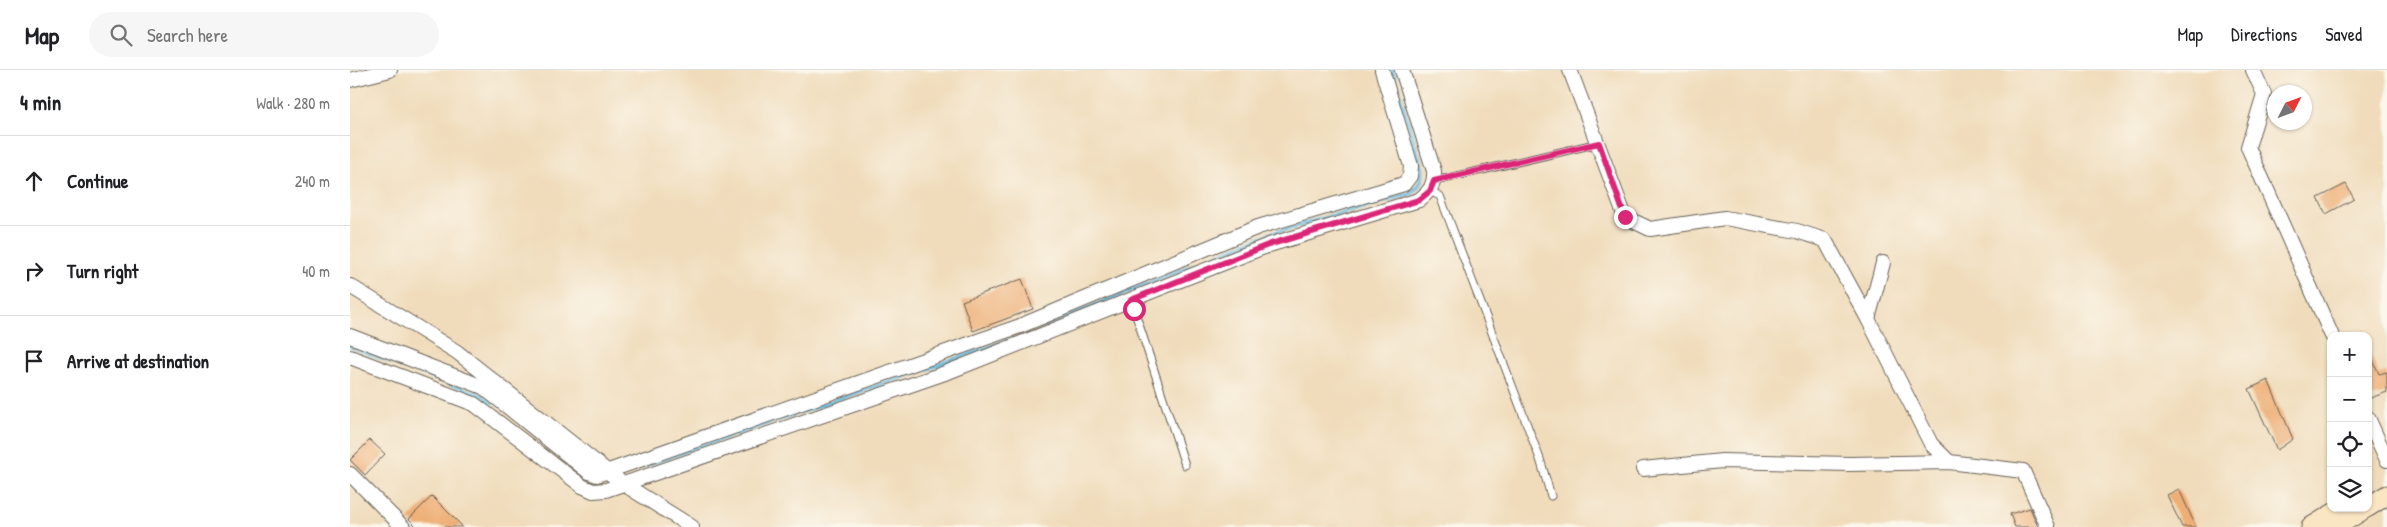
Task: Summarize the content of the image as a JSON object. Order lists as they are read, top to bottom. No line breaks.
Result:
{"north":"top right","page":{"header":"Map","search":"Search here","nav":["Map","Directions","Saved"],"heading":["4 min","Walk · 280 m"],"list":[["Continue","240 m"],["Turn right","40 m"],"Arrive at destination"],"map_buttons":["+","−"]}}
